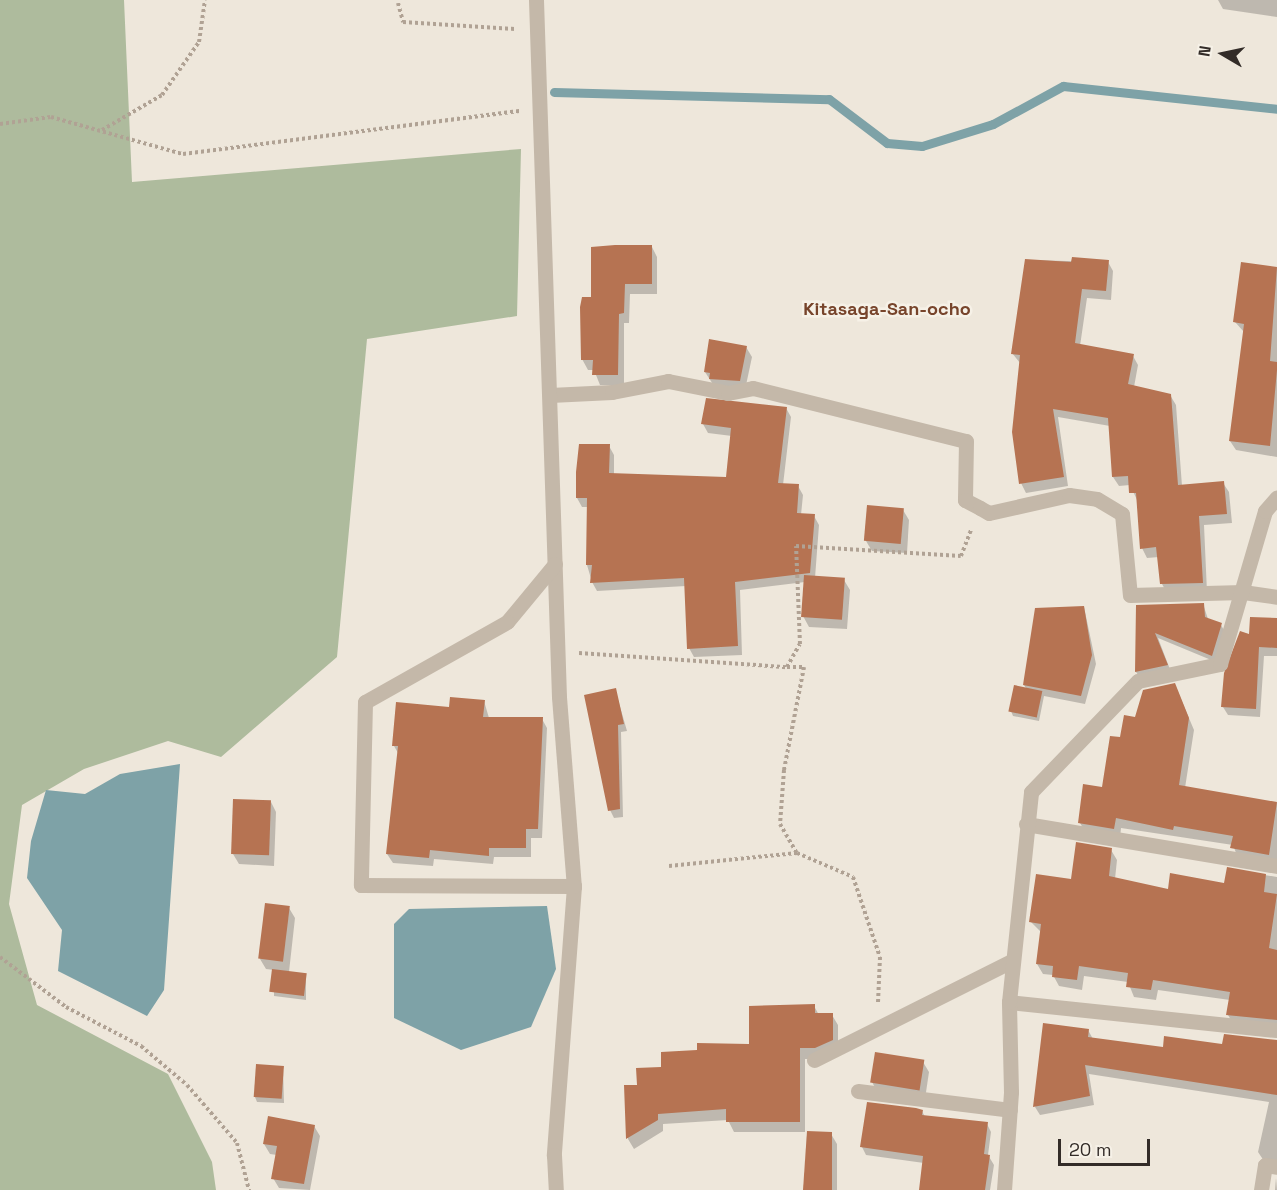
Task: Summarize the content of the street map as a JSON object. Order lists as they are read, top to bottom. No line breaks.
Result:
{"districts":["Kitasaga-San-ocho"],"scale_bar":"20 m","north":"left"}
